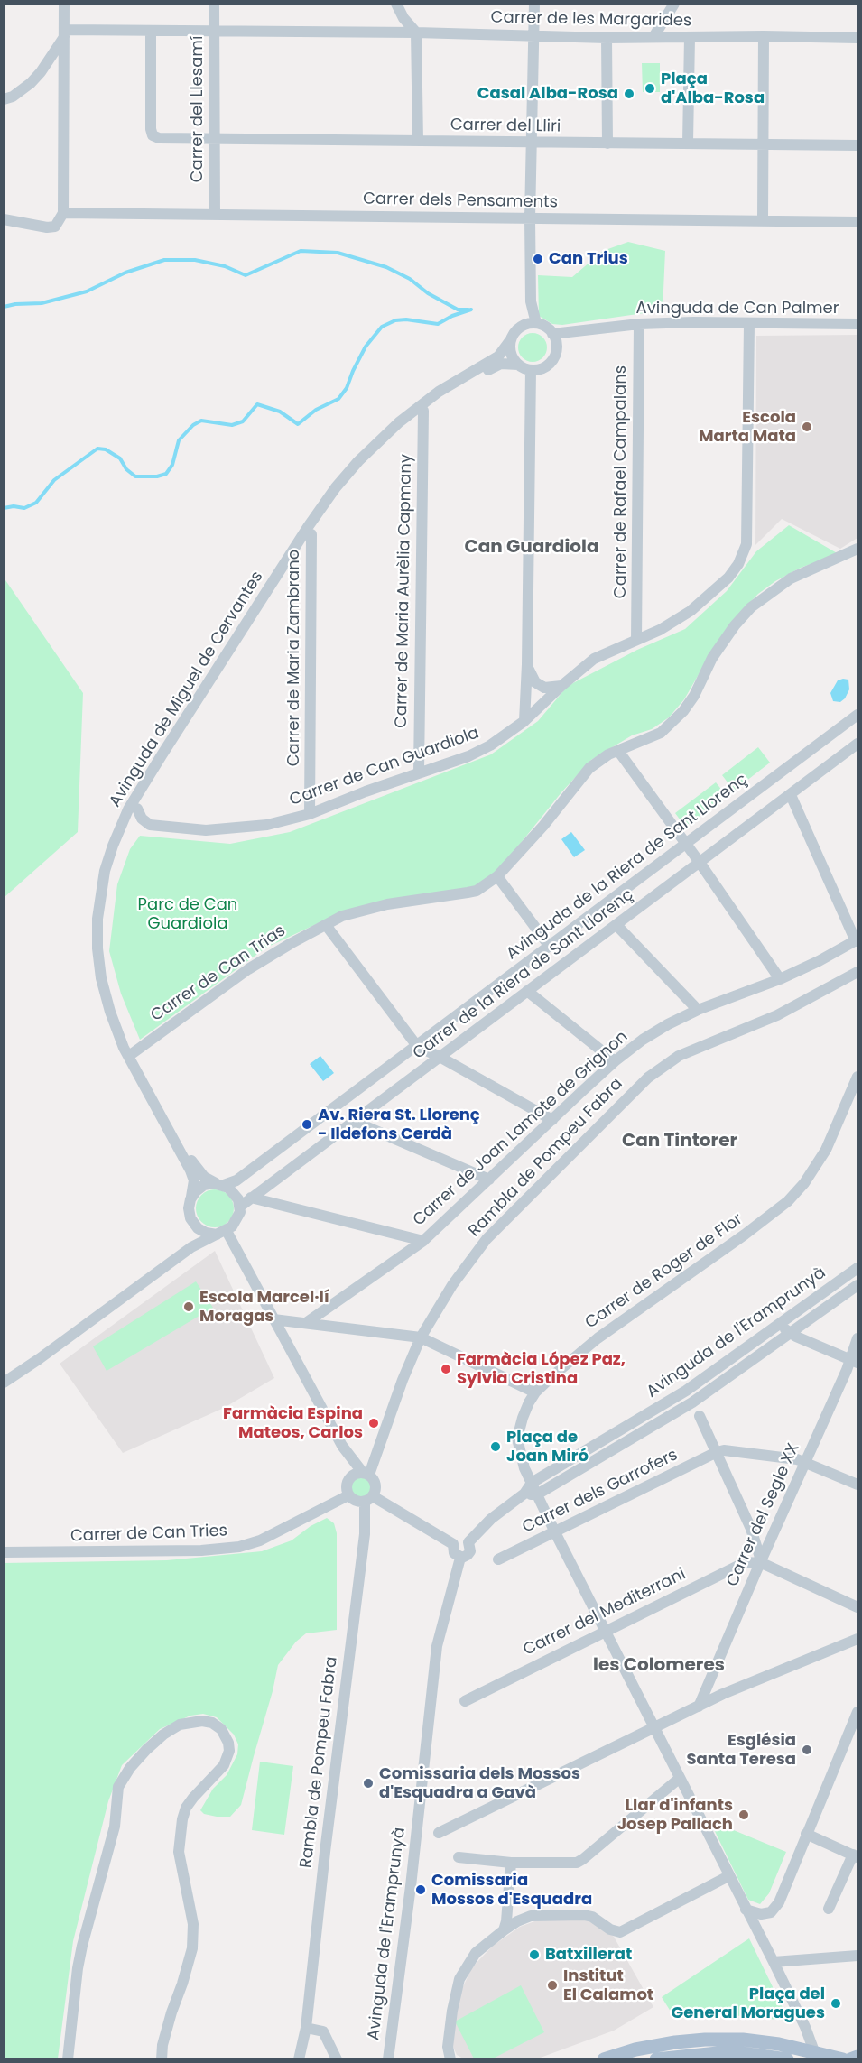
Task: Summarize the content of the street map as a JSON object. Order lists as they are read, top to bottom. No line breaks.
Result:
{"streets":{"street":["Carrer de les Margarides","Carrer del Llesamí","Carrer del Lliri","Carrer dels Pensaments","Avinguda de Can Palmer","Carrer de Rafael Campalans","Carrer de Maria Aurèlia Capmany","Carrer de Maria Zambrano","Avinguda de Miguel de Cervantes","Carrer de Can Guardiola","Avinguda de la Riera de Sant Llorenç","Carrer de Can Trias","Carrer de la Riera de Sant Llorenç","Carrer de Joan Lamote de Grignon","Rambla de Pompeu Fabra","Carrer de Roger de Flor","Avinguda de l'Eramprunyà","Carrer dels Garrofers","Carrer del Segle XX","Carrer de Can Tries","Carrer del Mediterrani"]},"crossings":[["Carrer de les Margarides","Carrer del Llesamí"],["Carrer de les Margarides","Carrer del Lliri"],["Carrer del Llesamí","Carrer del Lliri"],["Carrer del Llesamí","Carrer dels Pensaments"],["Avinguda de Can Palmer","Carrer de Rafael Campalans"],["Avinguda de Can Palmer","Avinguda de Miguel de Cervantes"],["Avinguda de Can Palmer","Carrer de Can Guardiola"],["Carrer de Rafael Campalans","Carrer de Can Guardiola"],["Carrer de Maria Aurèlia Capmany","Avinguda de Miguel de Cervantes"],["Carrer de Maria Aurèlia Capmany","Carrer de Can Guardiola"],["Carrer de Maria Zambrano","Avinguda de Miguel de Cervantes"],["Carrer de Maria Zambrano","Carrer de Can Guardiola"],["Avinguda de Miguel de Cervantes","Carrer de Can Guardiola"],["Avinguda de Miguel de Cervantes","Avinguda de la Riera de Sant Llorenç"],["Avinguda de Miguel de Cervantes","Carrer de Can Trias"],["Avinguda de Miguel de Cervantes","Carrer de la Riera de Sant Llorenç"],["Avinguda de la Riera de Sant Llorenç","Carrer de la Riera de Sant Llorenç"],["Rambla de Pompeu Fabra","Carrer de Can Tries"],["Carrer de Roger de Flor","Avinguda de l'Eramprunyà"],["Carrer de Roger de Flor","Carrer dels Garrofers"],["Carrer de Roger de Flor","Carrer del Mediterrani"],["Carrer del Segle XX","Carrer del Mediterrani"]],"districts":["Can Guardiola","Can Tintorer","les Colomeres"],"parks":["Parc de Can Guardiola"],"places":["Plaça d'Alba-Rosa","Casal Alba-Rosa","Can Trius","Escola Marta Mata","Av. Riera St. Llorenç - Ildefons Cerdà","Escola Marcel·lí Moragas","Farmàcia López Paz, Sylvia Cristina","Farmàcia Espina Mateos, Carlos","Plaça de Joan Miró","Església Santa Teresa","Comissaria dels Mossos d'Esquadra a Gavà","Llar d'infants Josep Pallach","Comissaria Mossos d'Esquadra","Batxillerat","Institut El Calamot","Plaça del General Moragues"]}
